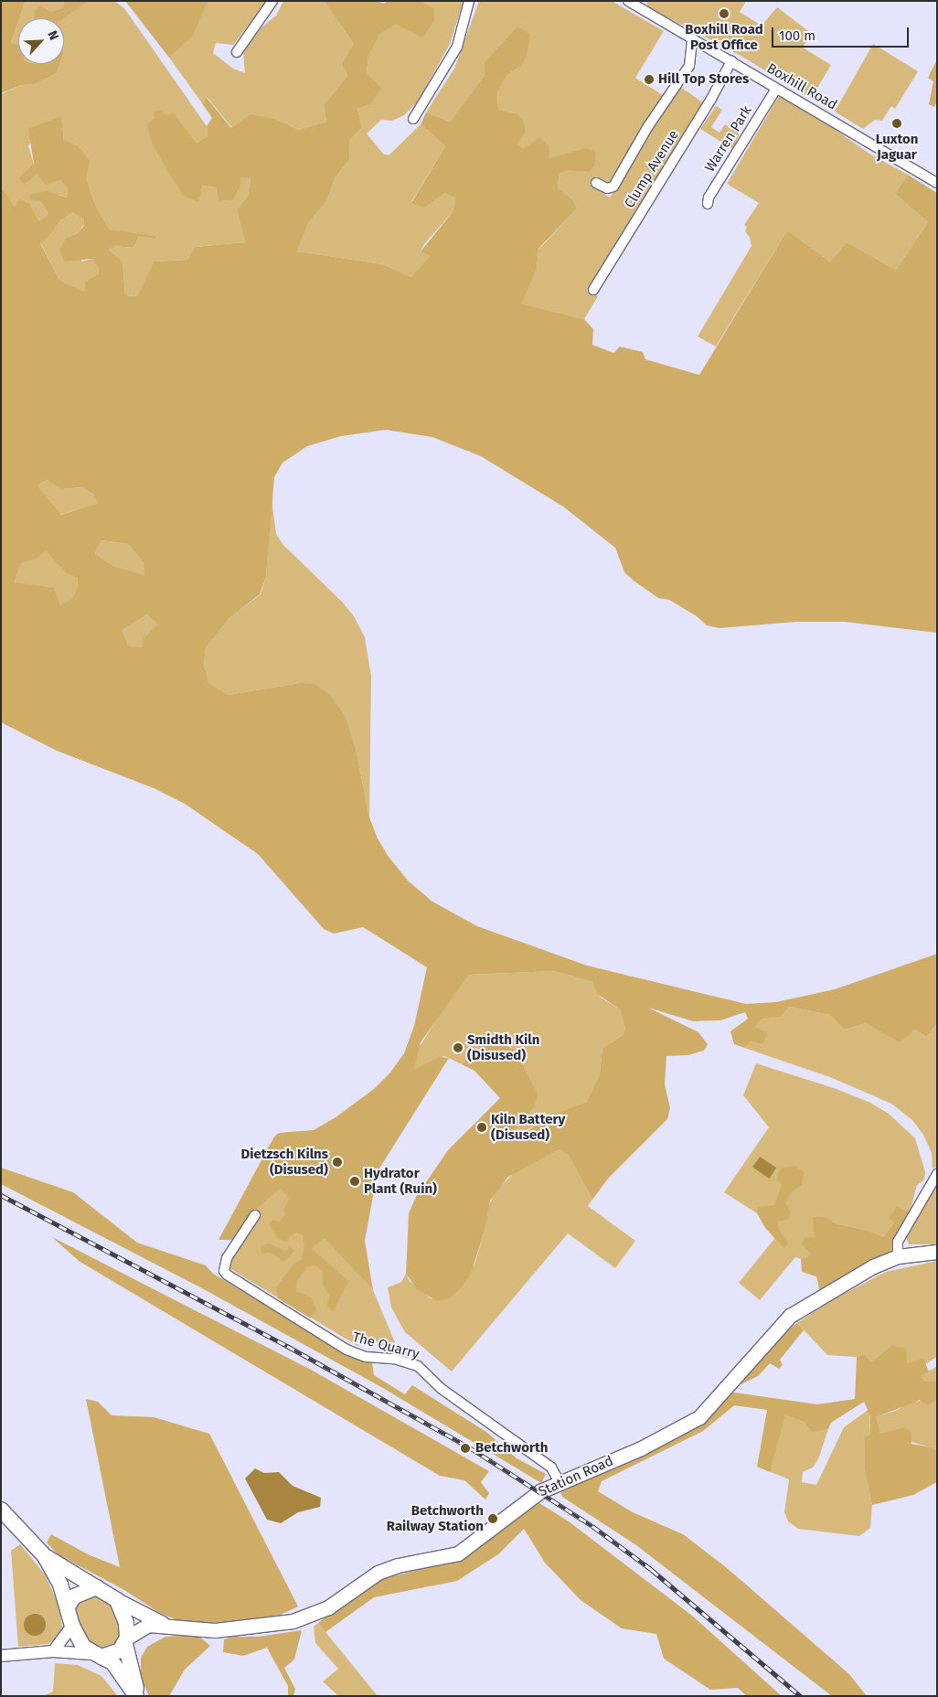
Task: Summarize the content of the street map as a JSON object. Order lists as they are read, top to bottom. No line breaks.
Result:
{"streets":{"main road":["Station Road"],"street":["Boxhill Road","Warren Park","Clump Avenue","The Quarry"]},"crossings":[["Boxhill Road","Warren Park"],["Boxhill Road","Clump Avenue"],["The Quarry","Station Road"]],"places":["Boxhill Road Post Office","Hill Top Stores","Luxton Jaguar","Smidth Kiln (Disused)","Kiln Battery (Disused)","Dietzsch Kilns (Disused)","Hydrator Plant (Ruin)","Betchworth","Betchworth Railway Station"],"scale_bar":"100 m","north":"top right"}
